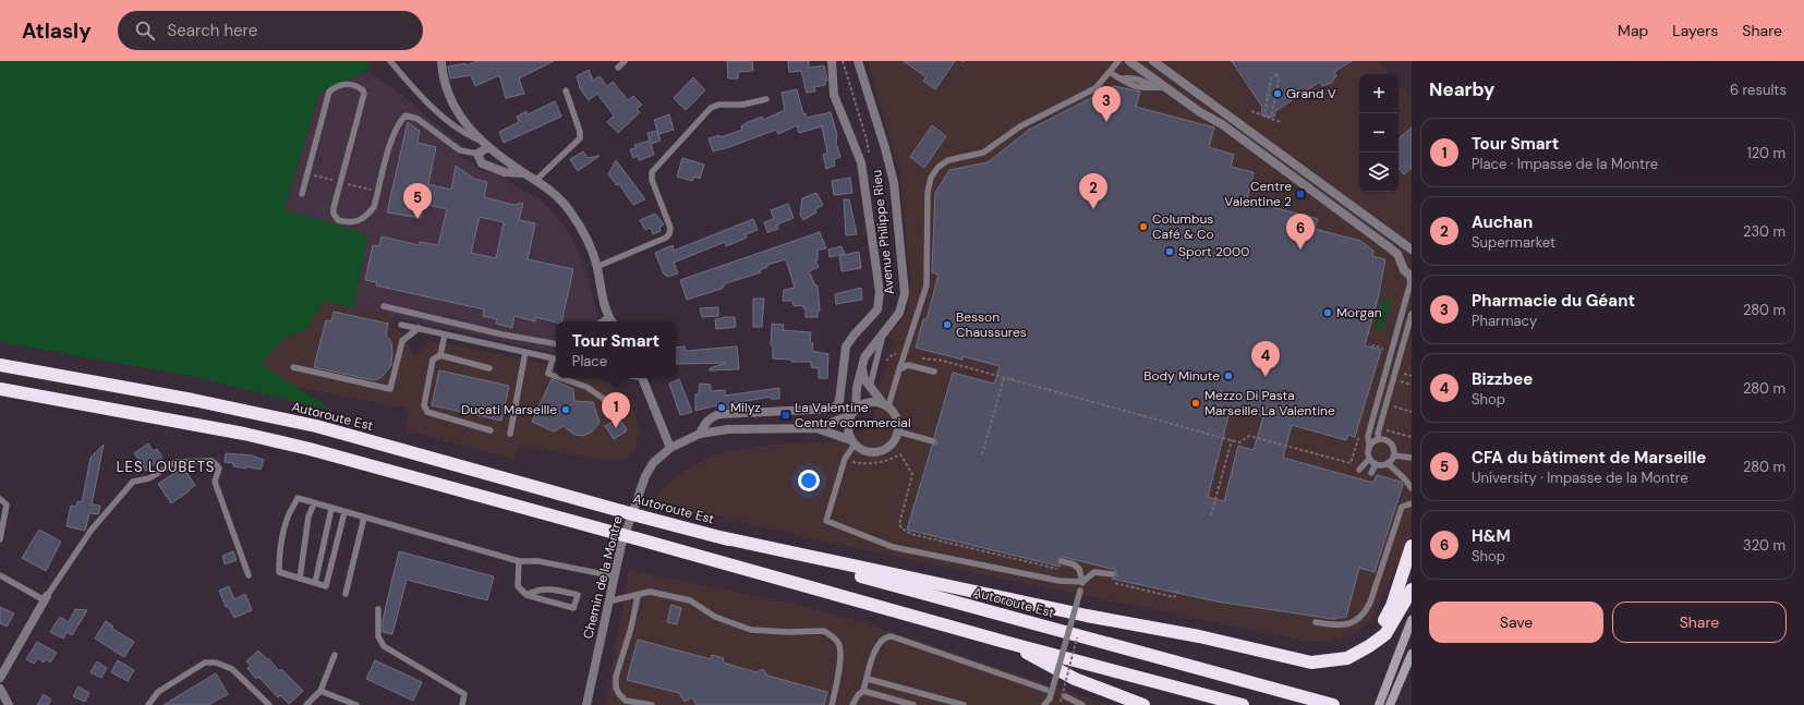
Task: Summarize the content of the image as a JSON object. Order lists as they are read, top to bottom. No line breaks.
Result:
{"streets":{"highway":["Autoroute Est"],"street":["Avenue Philippe Rieu","Chemin de la Montre"]},"districts":["LES LOUBETS"],"places":{"other":["Grand V","Columbus Café & Co","Sport 2000","Morgan","Besson Chaussures","Body Minute","Mezzo Di Pasta Marseille La Valentine","Milyz","Ducati Marseille"],"transit":["Centre Valentine 2","La Valentine Centre commercial"]},"page":{"header":"Atlasly","search":"Search here","nav":["Map","Layers","Share"],"heading":["Nearby","6 results"],"map_buttons":["+","−"],"pins":["3","2","5","6","4","1"],"list":[{"mark":"1","name":"Tour Smart","note":"Place · Impasse de la Montre","value":"120 m"},{"mark":"2","name":"Auchan","note":"Supermarket","value":"230 m"},{"mark":"3","name":"Pharmacie du Géant","note":"Pharmacy","value":"280 m"},{"mark":"4","name":"Bizzbee","note":"Shop","value":"280 m"},{"mark":"5","name":"CFA du bâtiment de Marseille","note":"University · Impasse de la Montre","value":"280 m"},{"mark":"6","name":"H&M","note":"Shop","value":"320 m"}],"popup":["Tour Smart","Place"],"buttons":["Save","Share"]}}
